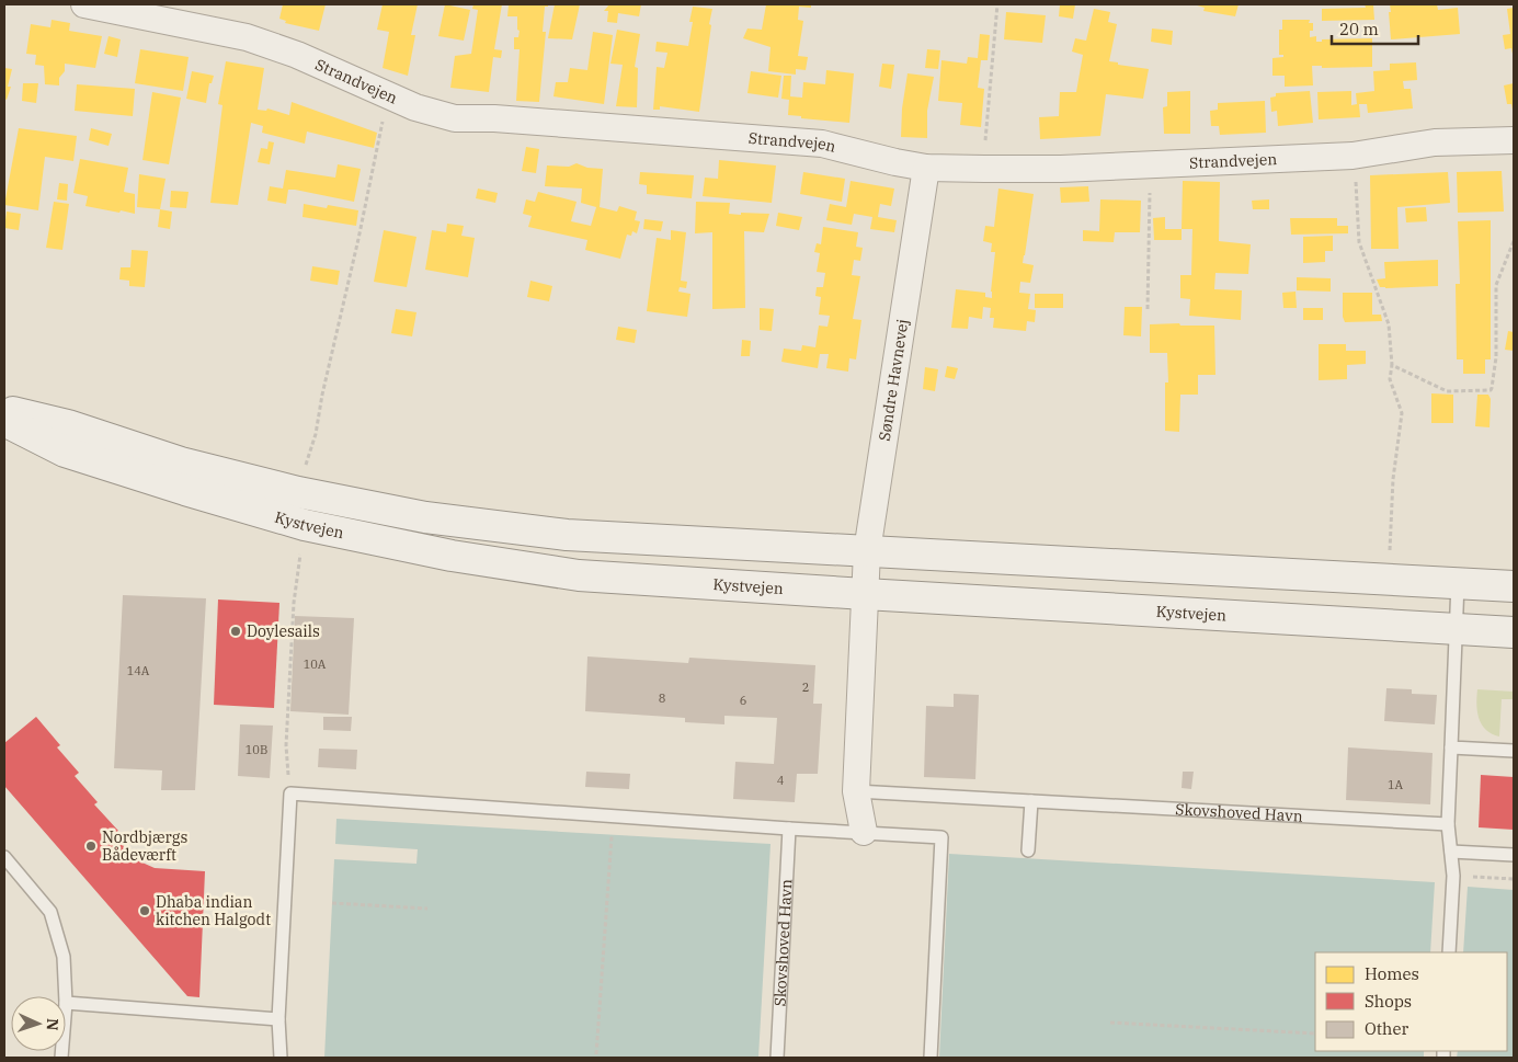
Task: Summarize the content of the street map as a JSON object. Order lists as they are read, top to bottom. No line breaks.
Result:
{"streets":{"main road":["Kystvejen"],"street":["Strandvejen","Søndre Havnevej"],"lane":["Skovshoved Havn"]},"crossings":[["Strandvejen","Søndre Havnevej"],["Søndre Havnevej","Kystvejen"]],"places":["Doylesails","Nordbjærgs Bådeværft","Dhaba indian kitchen Halgodt"],"house_numbers":["10A","14A","2","8","6","10B","4","1A"],"legend":["Homes","Shops","Other"],"scale_bar":"20 m","north":"right"}
